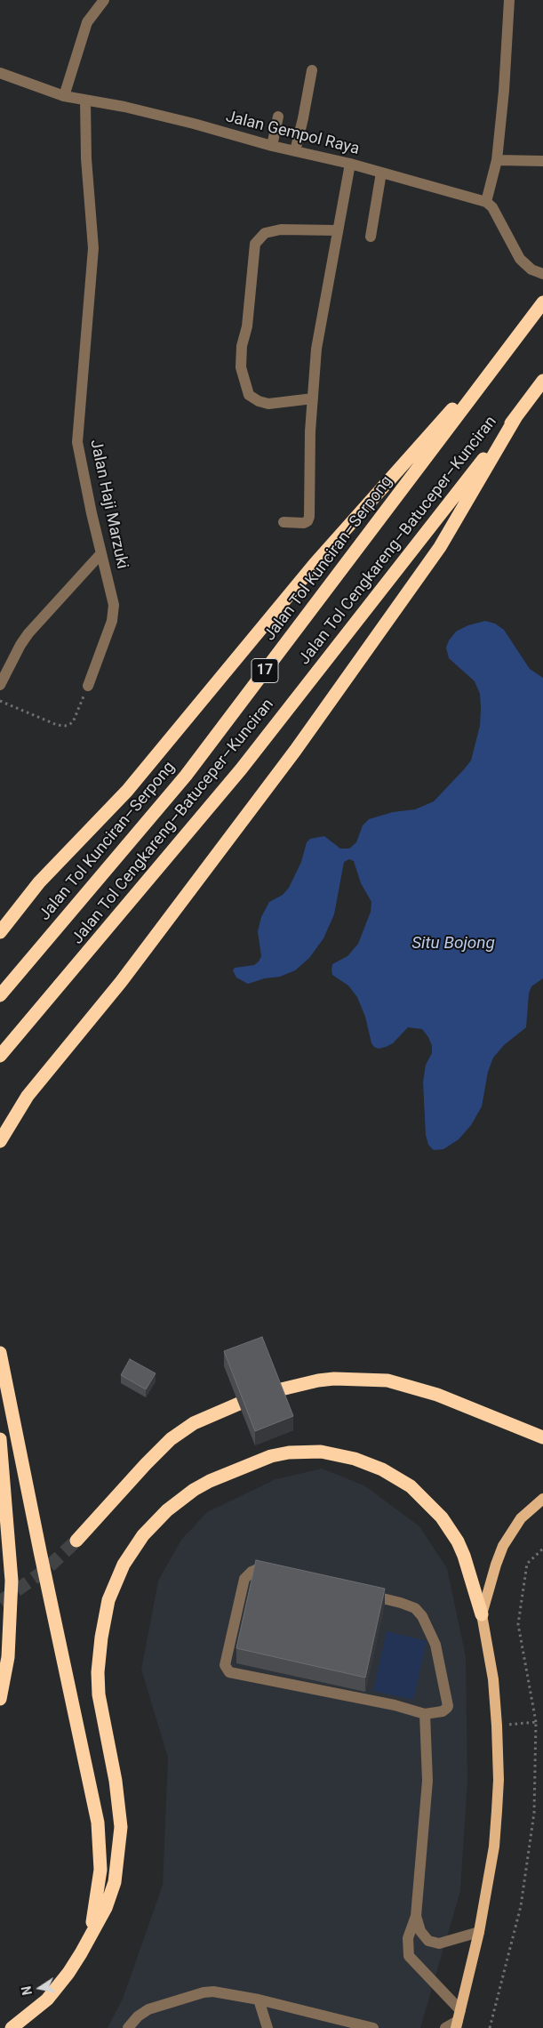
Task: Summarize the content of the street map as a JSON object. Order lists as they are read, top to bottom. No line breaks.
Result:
{"streets":{"highway":["Jalan Tol Cengkareng–Batuceper–Kunciran","Jalan Tol Kunciran–Serpong","17"],"street":["Jalan Gempol Raya","Jalan Haji Marzuki"]},"crossings":[["Jalan Gempol Raya","Jalan Haji Marzuki"]],"water":["Situ Bojong"],"north":"left"}
